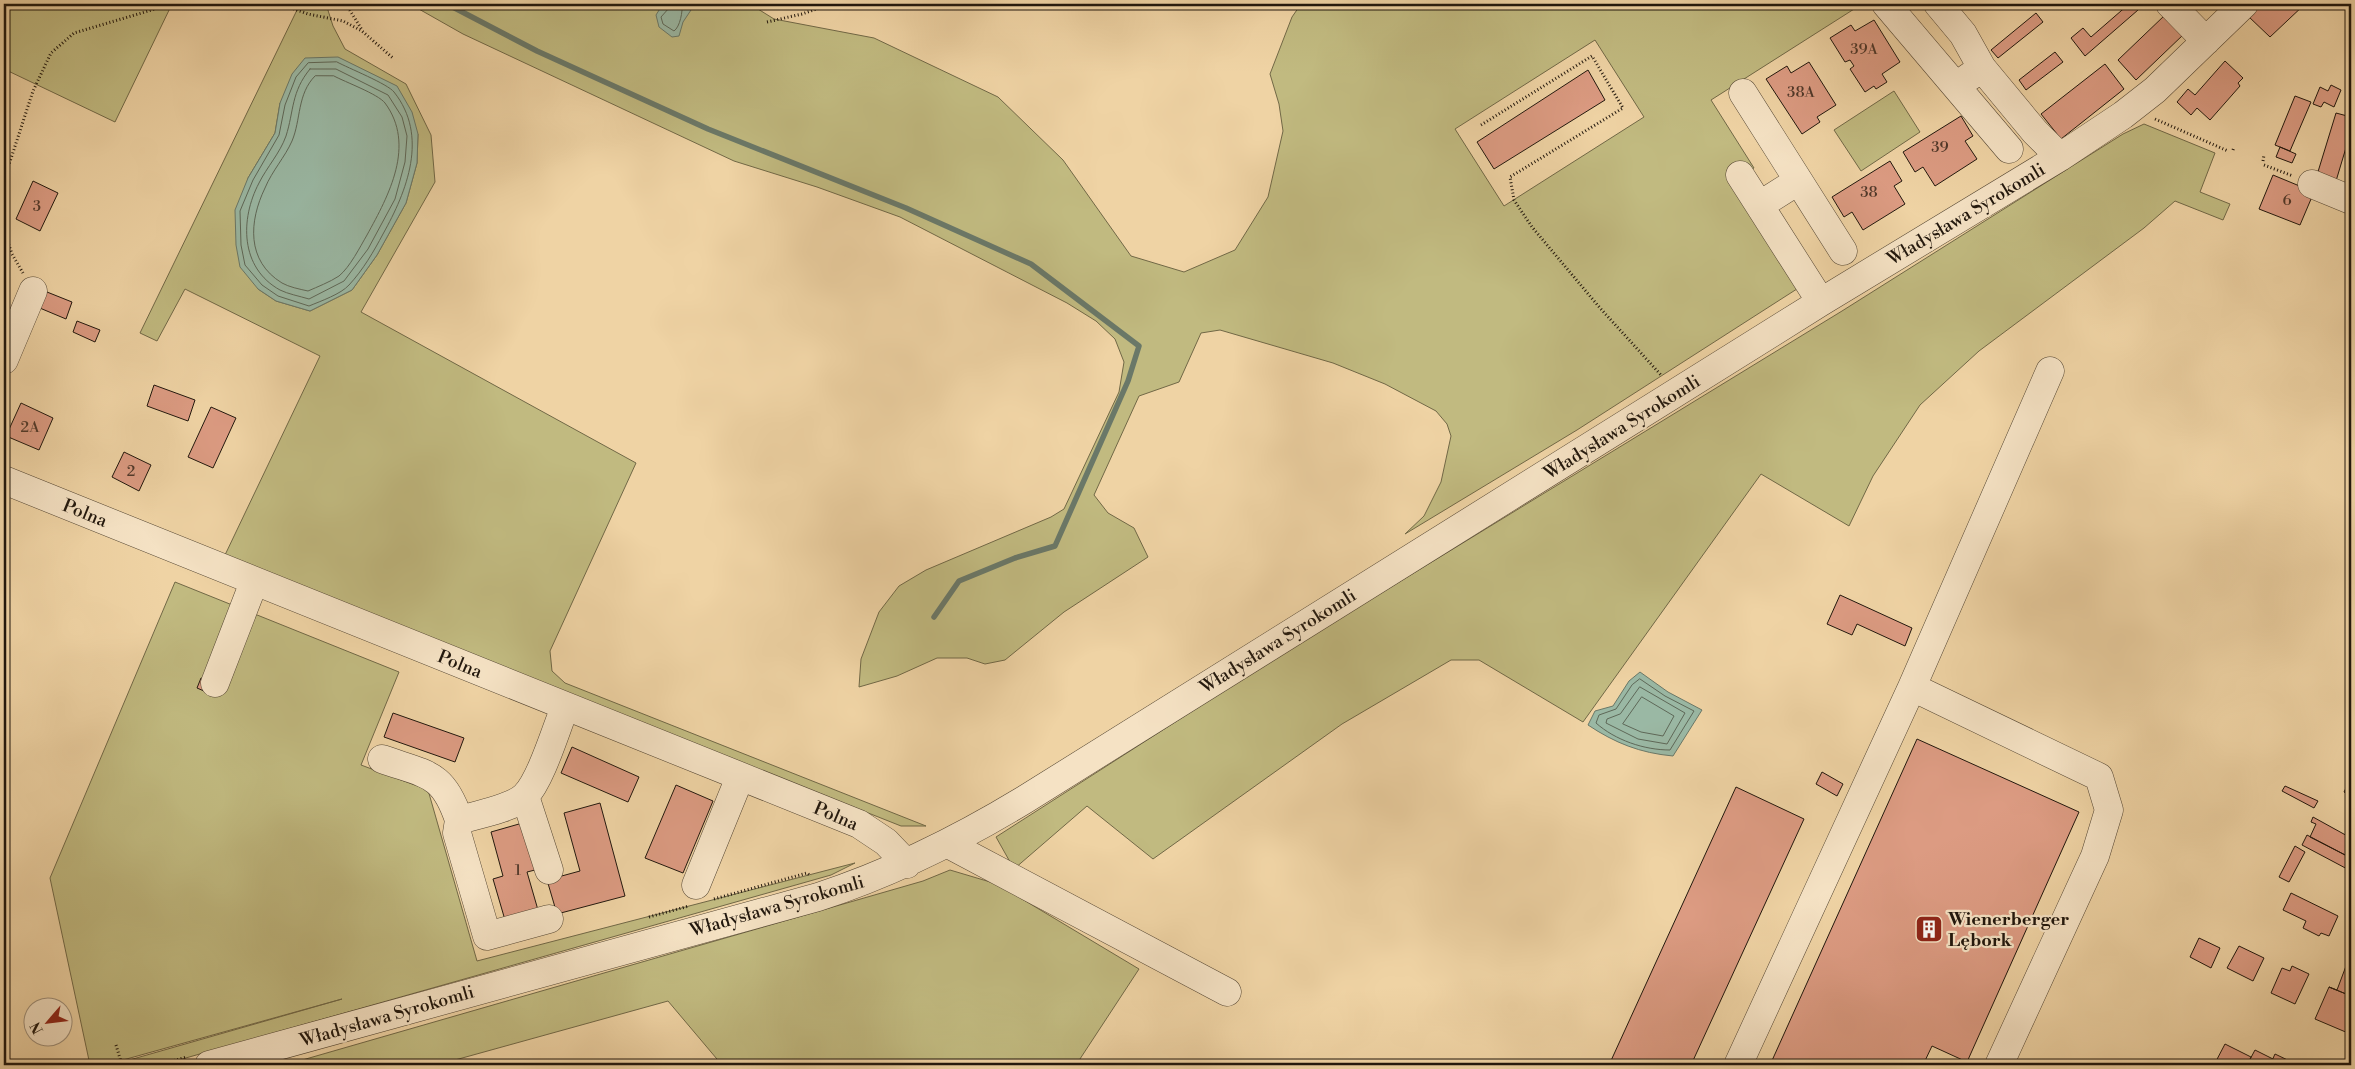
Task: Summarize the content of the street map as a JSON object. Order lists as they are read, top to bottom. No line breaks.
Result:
{"streets":{"street":["Władysława Syrokomli","Polna"]},"crossings":[["Władysława Syrokomli","Polna"]],"places":{"building":["Wienerberger Lębork"]},"house_numbers":["39A","38A","39","38","6","3","2A","2","1"],"north":"bottom left"}
